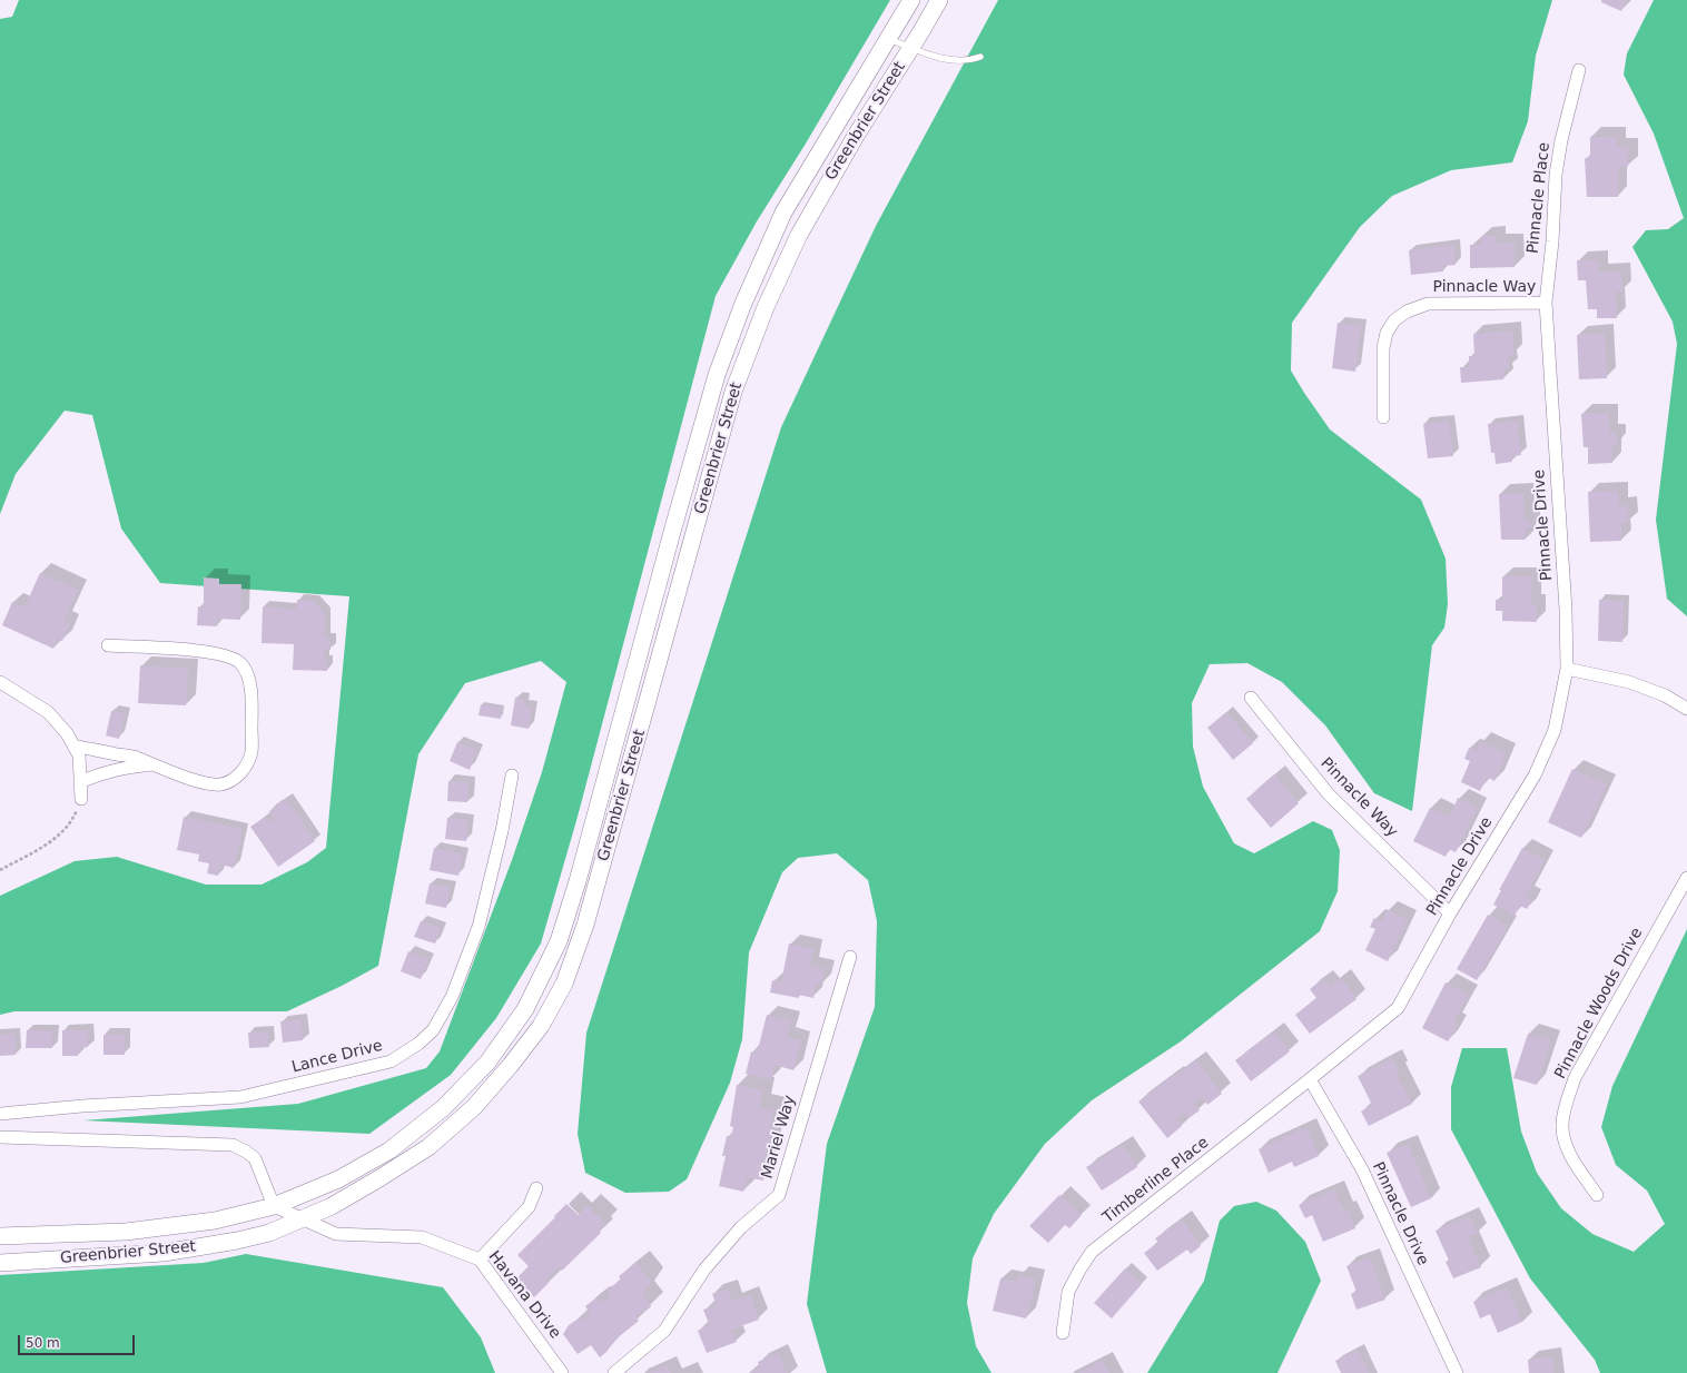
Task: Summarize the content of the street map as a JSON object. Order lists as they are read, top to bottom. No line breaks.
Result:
{"streets":{"main road":["Greenbrier Street"],"street":["Pinnacle Place","Pinnacle Way","Pinnacle Drive","Pinnacle Woods Drive","Lance Drive","Mariel Way","Timberline Place","Havana Drive"]},"crossings":[["Greenbrier Street","Havana Drive"],["Pinnacle Place","Pinnacle Way"],["Pinnacle Place","Pinnacle Drive"],["Pinnacle Way","Pinnacle Drive"],["Pinnacle Drive","Timberline Place"]],"scale_bar":"50 m"}
